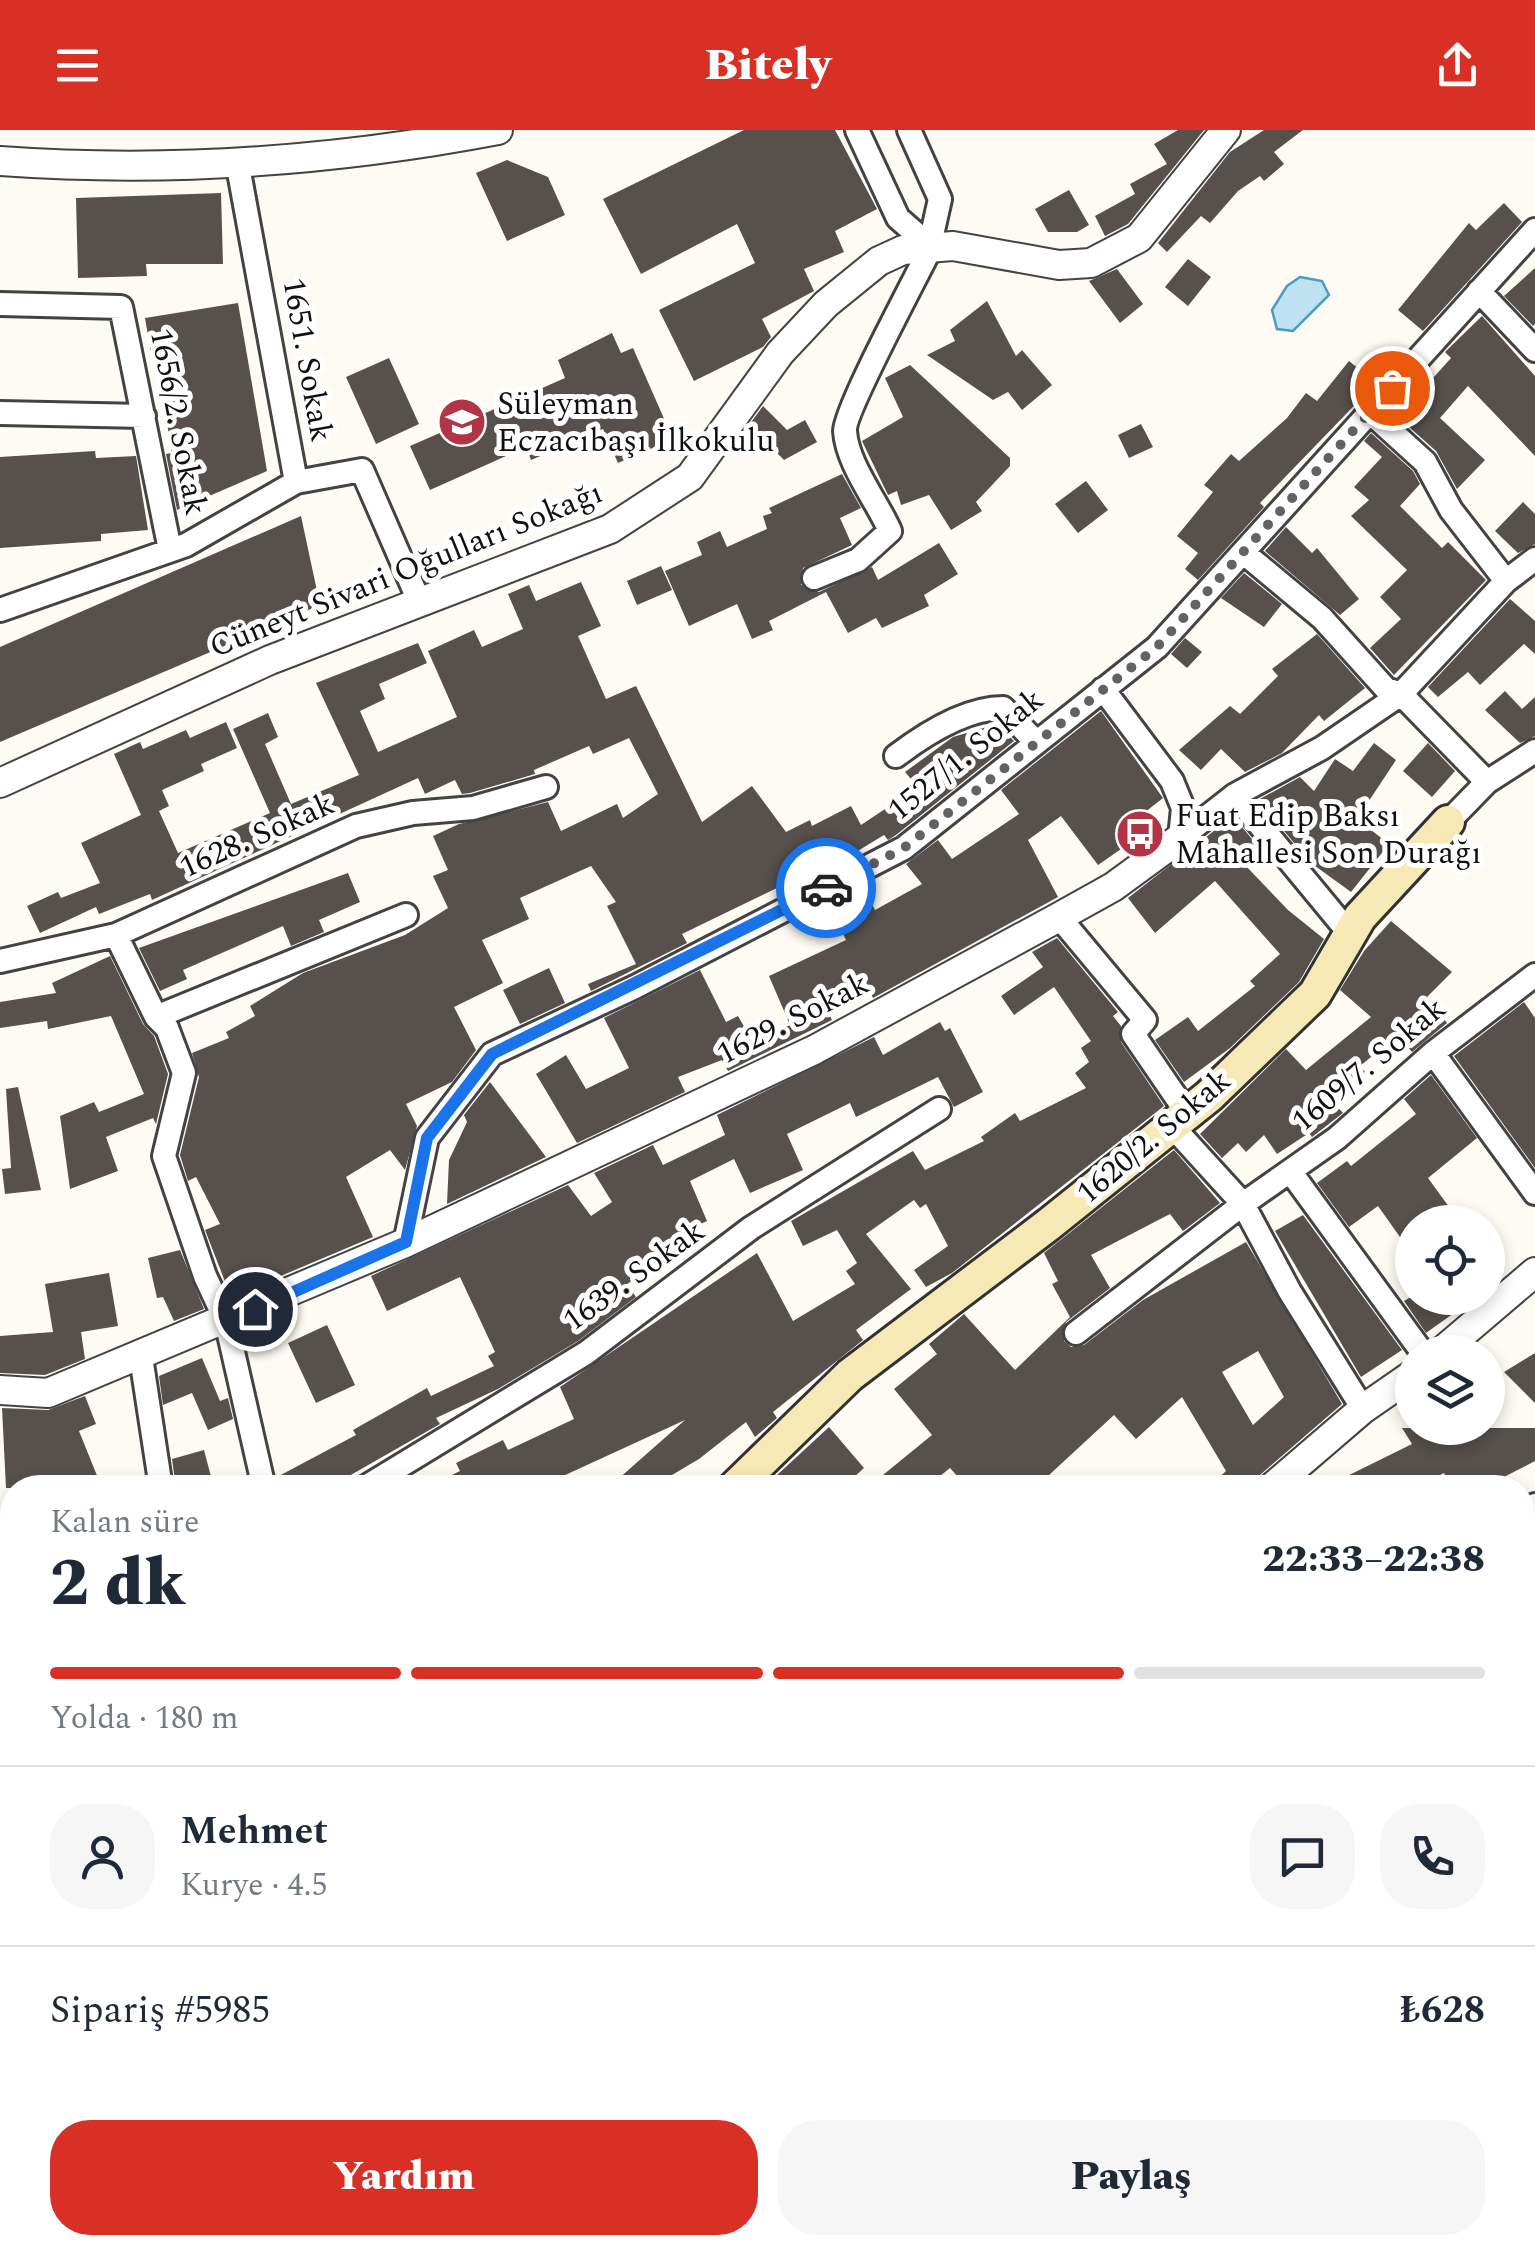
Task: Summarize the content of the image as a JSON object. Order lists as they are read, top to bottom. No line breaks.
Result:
{"streets":{"main road":["1620/2. Sokak"],"street":["1651. Sokak","1656/2. Sokak","Cüneyt Sivari Oğulları Sokağı","1527/1. Sokak","1628. Sokak","1629. Sokak","1609/7. Sokak","1639. Sokak"]},"crossings":[["1651. Sokak","Cüneyt Sivari Oğulları Sokağı"],["1527/1. Sokak","1629. Sokak"]],"places":{"school or university":["Süleyman Eczacıbaşı İlkokulu"],"bus stop":["Fuat Edip Baksı Mahallesi Son Durağı"]},"page":{"header":"Bitely","heading":["2 dk","Kalan süre","22:33–22:38"],"panel":["Mehmet","Kurye · 4.5","Sipariş #5985","₺628"],"bar":"Yolda · 180 m","buttons":["Yardım","Paylaş"]}}
